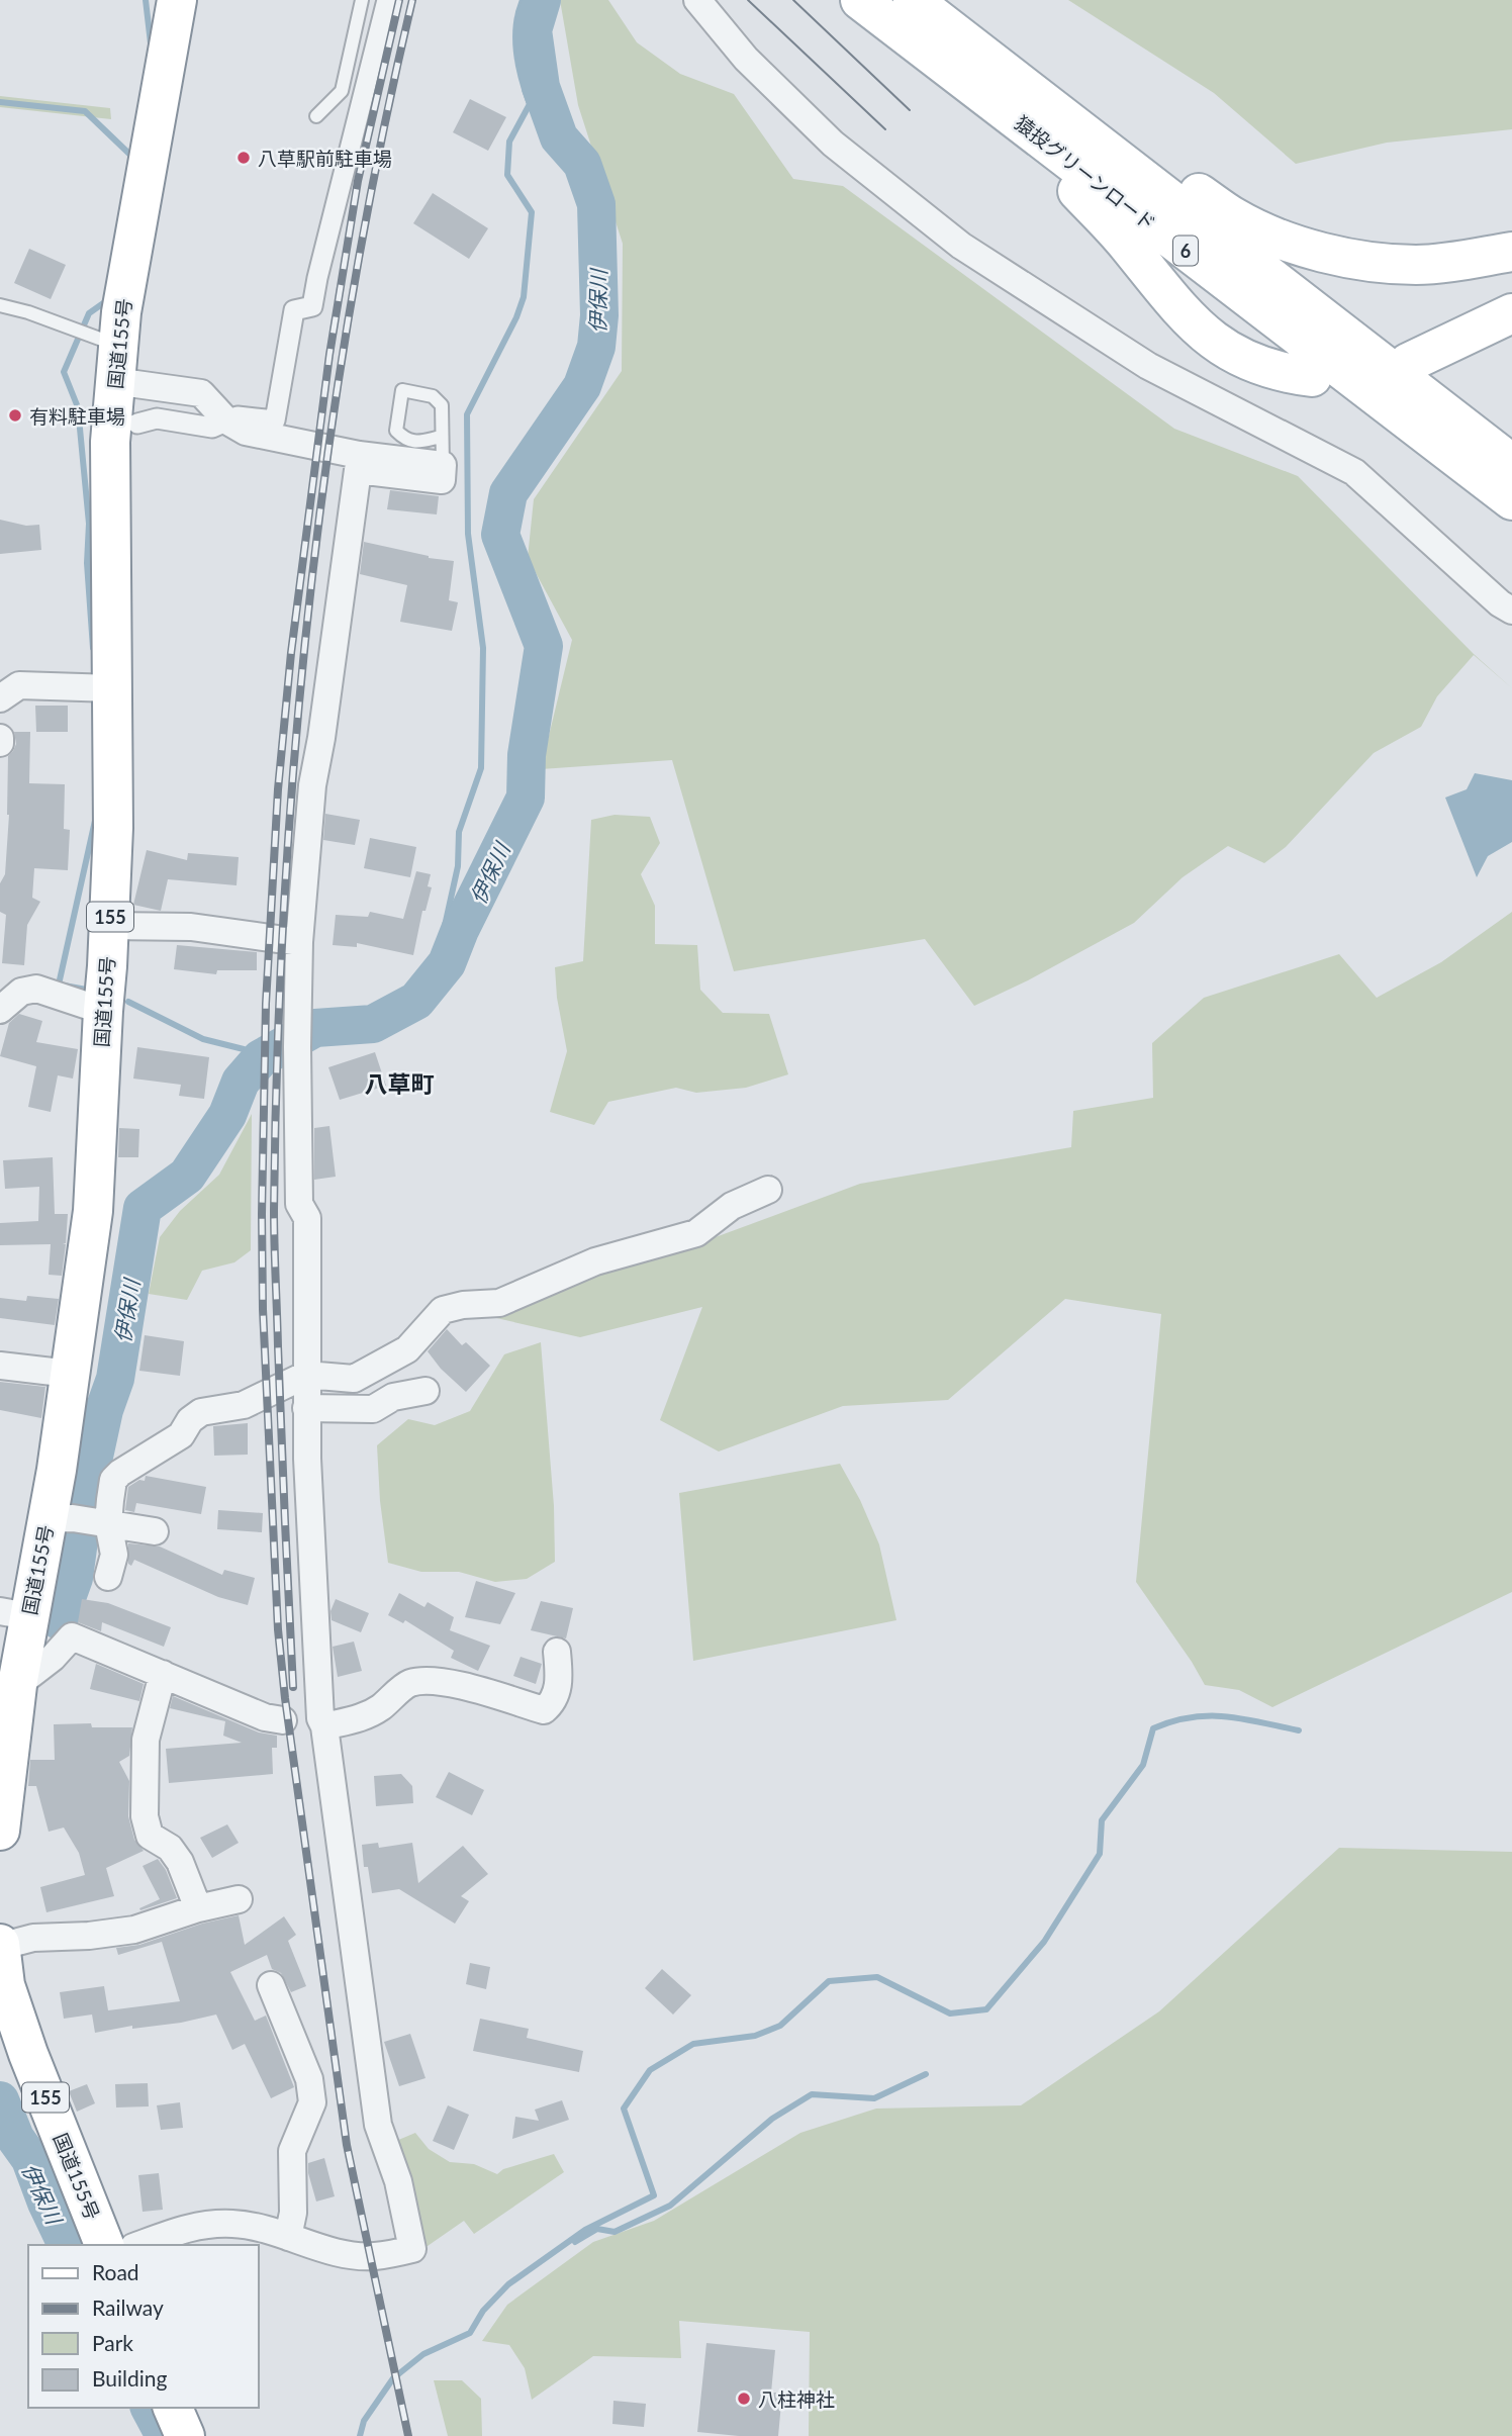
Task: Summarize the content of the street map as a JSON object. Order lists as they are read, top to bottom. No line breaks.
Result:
{"streets":{"main road":["猿投グリーンロード","6","国道155号","155"]},"districts":["八草町"],"water":["伊保川"],"places":["八草駅前駐車場","有料駐車場","八柱神社"],"legend":["Road","Railway","Park","Building"]}
